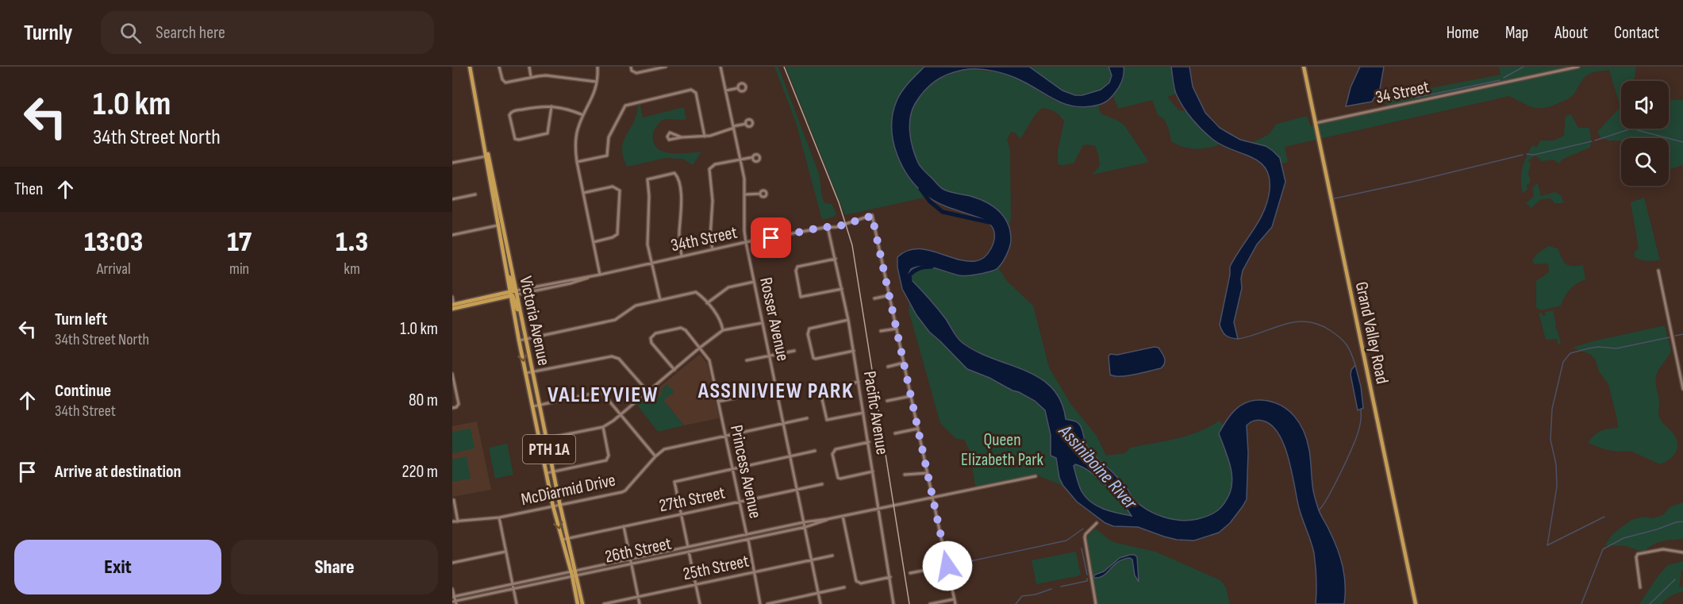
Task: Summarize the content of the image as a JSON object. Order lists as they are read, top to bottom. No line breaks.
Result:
{"streets":{"main road":["34th Street","Victoria Avenue","Grand Valley Road","PTH 1A"],"street":["34 Street","Rosser Avenue","Pacific Avenue","Princess Avenue","McDiarmid Drive","27th Street","26th Street","25th Street"]},"crossings":[["34 Street","Grand Valley Road"],["34th Street","Rosser Avenue"],["34th Street","Victoria Avenue"],["34th Street","Pacific Avenue"],["Rosser Avenue","McDiarmid Drive"],["Rosser Avenue","27th Street"],["Rosser Avenue","26th Street"],["Rosser Avenue","25th Street"],["Victoria Avenue","McDiarmid Drive"],["Victoria Avenue","27th Street"],["Victoria Avenue","26th Street"],["Pacific Avenue","26th Street"],["Princess Avenue","McDiarmid Drive"],["Princess Avenue","27th Street"],["Princess Avenue","26th Street"],["Princess Avenue","25th Street"]],"districts":["ASSINIVIEW PARK","VALLEYVIEW"],"water":["Assiniboine River"],"parks":["Queen Elizabeth Park"],"page":{"header":"Turnly","search":"Search here","nav":["Home","Map","About","Contact"],"turn":["1.0 km","34th Street North"],"then":"Then","eta":["13:03","Arrival","17","min","1.3","km"],"list":[{"name":"Turn left","note":"34th Street North","value":"1.0 km"},{"name":"Continue","note":"34th Street","value":"80 m"},{"name":"Arrive at destination","value":"220 m"}],"buttons":["Exit","Share"]}}
